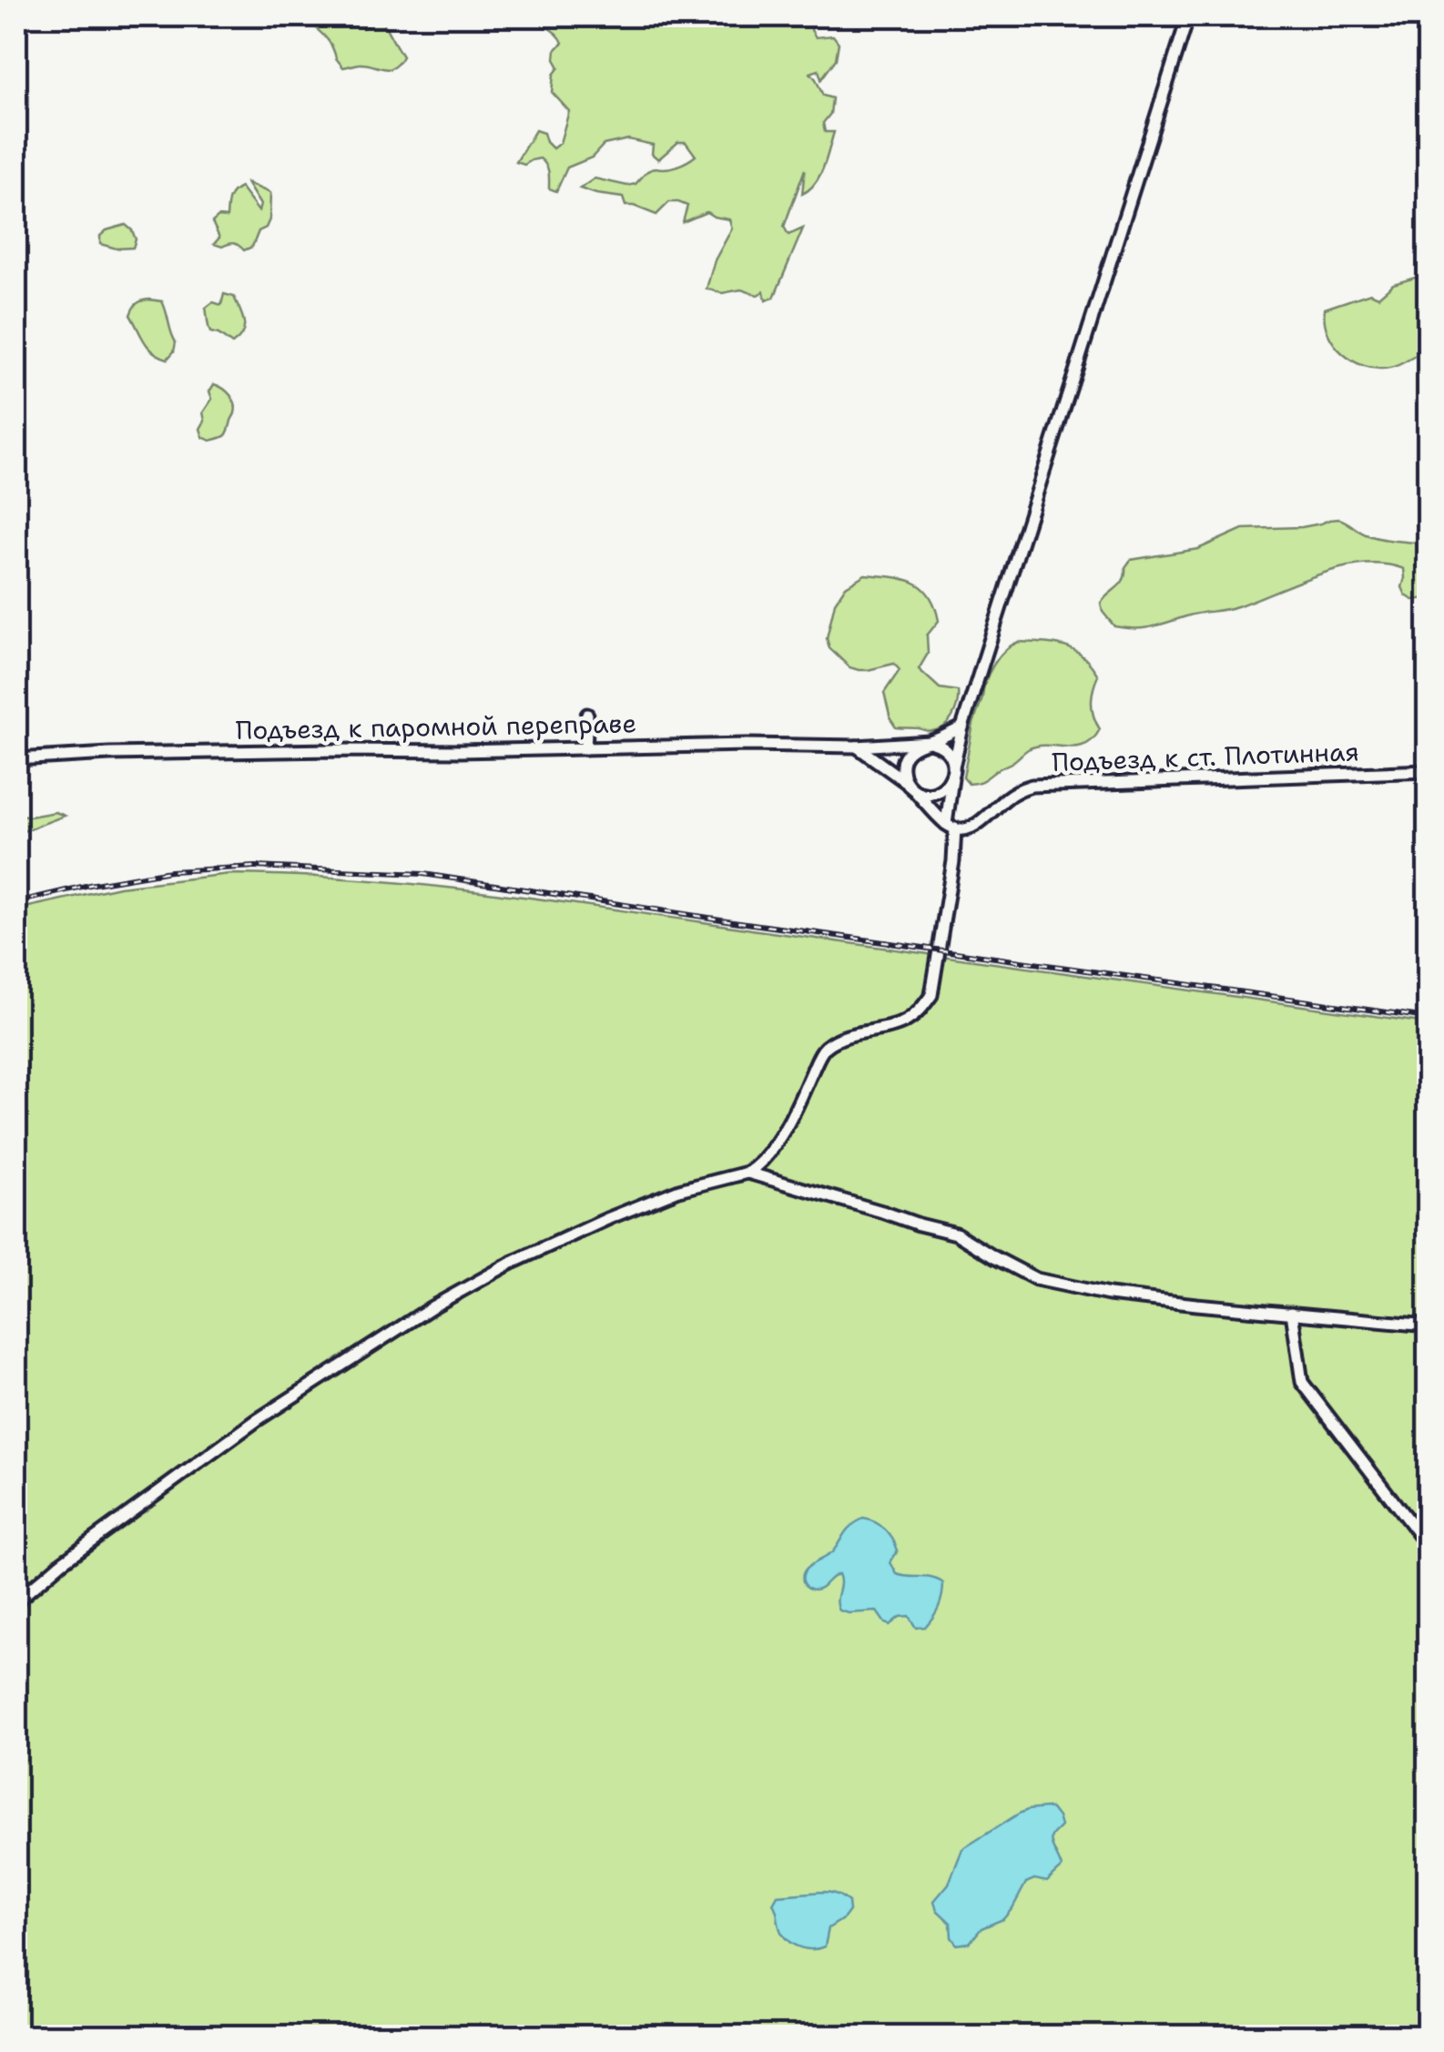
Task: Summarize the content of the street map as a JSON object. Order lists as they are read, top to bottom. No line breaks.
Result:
{"streets":{"street":["Подъезд к паромной переправе","Подъезд к ст. Плотинная"]}}
